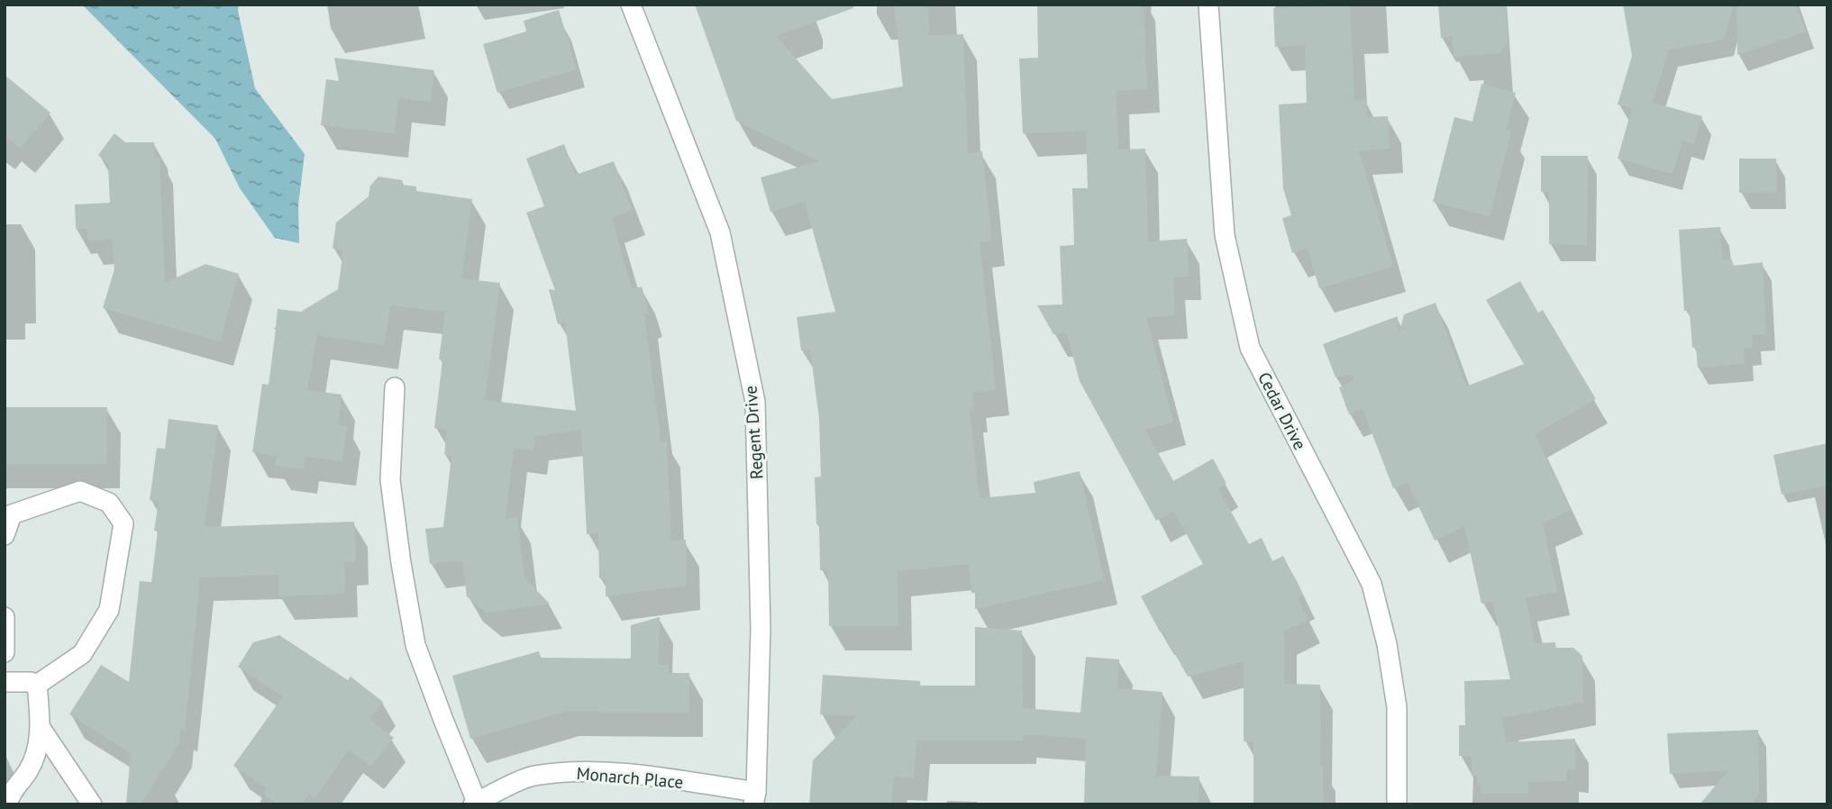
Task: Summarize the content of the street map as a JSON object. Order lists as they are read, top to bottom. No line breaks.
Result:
{"streets":{"street":["Cedar Drive","Regent Drive","Monarch Place"]},"crossings":[["Regent Drive","Monarch Place"]]}
